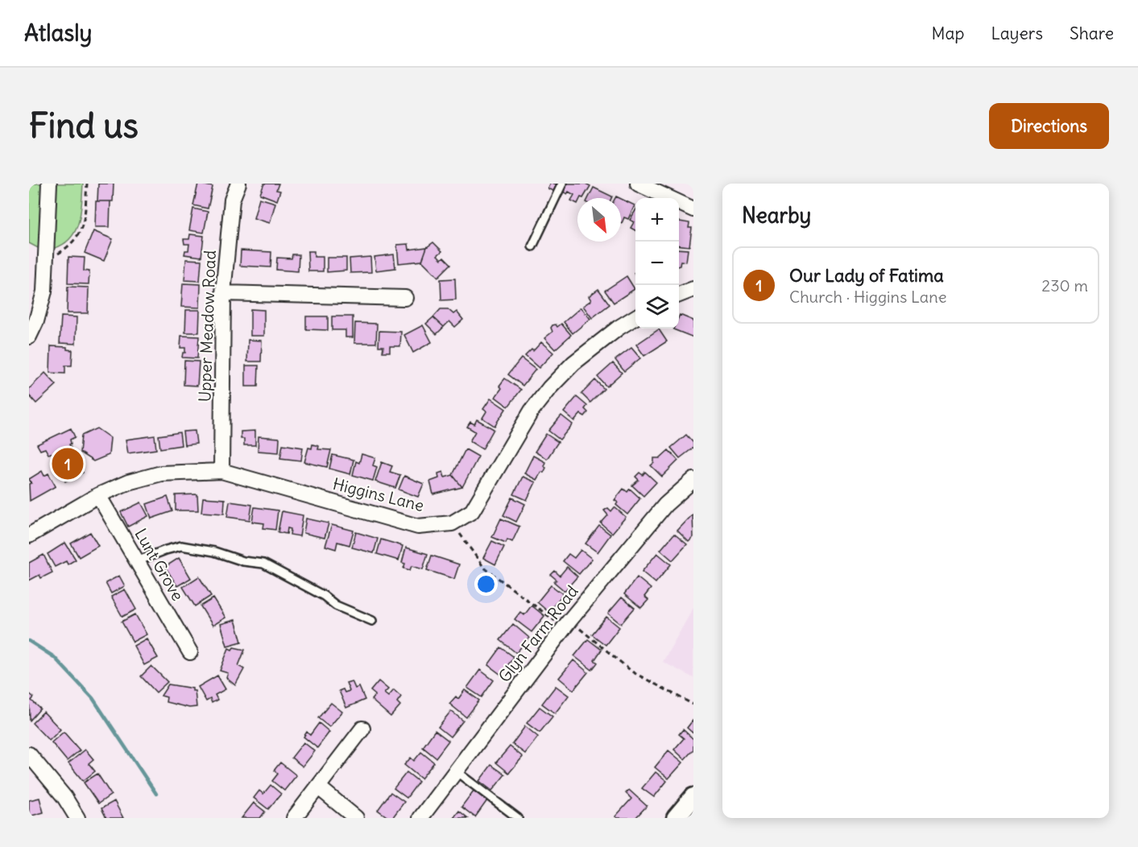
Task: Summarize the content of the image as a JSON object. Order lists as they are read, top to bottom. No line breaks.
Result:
{"streets":{"street":["Upper Meadow Road","Higgins Lane","Lunt Grove","Glyn Farm Road"]},"crossings":[["Upper Meadow Road","Higgins Lane"],["Higgins Lane","Lunt Grove"]],"north":"bottom right","page":{"header":"Atlasly","nav":["Map","Layers","Share"],"buttons":"Directions","title":"Find us","heading":"Nearby","map_buttons":["+","−"],"list":[{"mark":"1","name":"Our Lady of Fatima","note":"Church · Higgins Lane","value":"230 m"}],"pins":"1"}}
